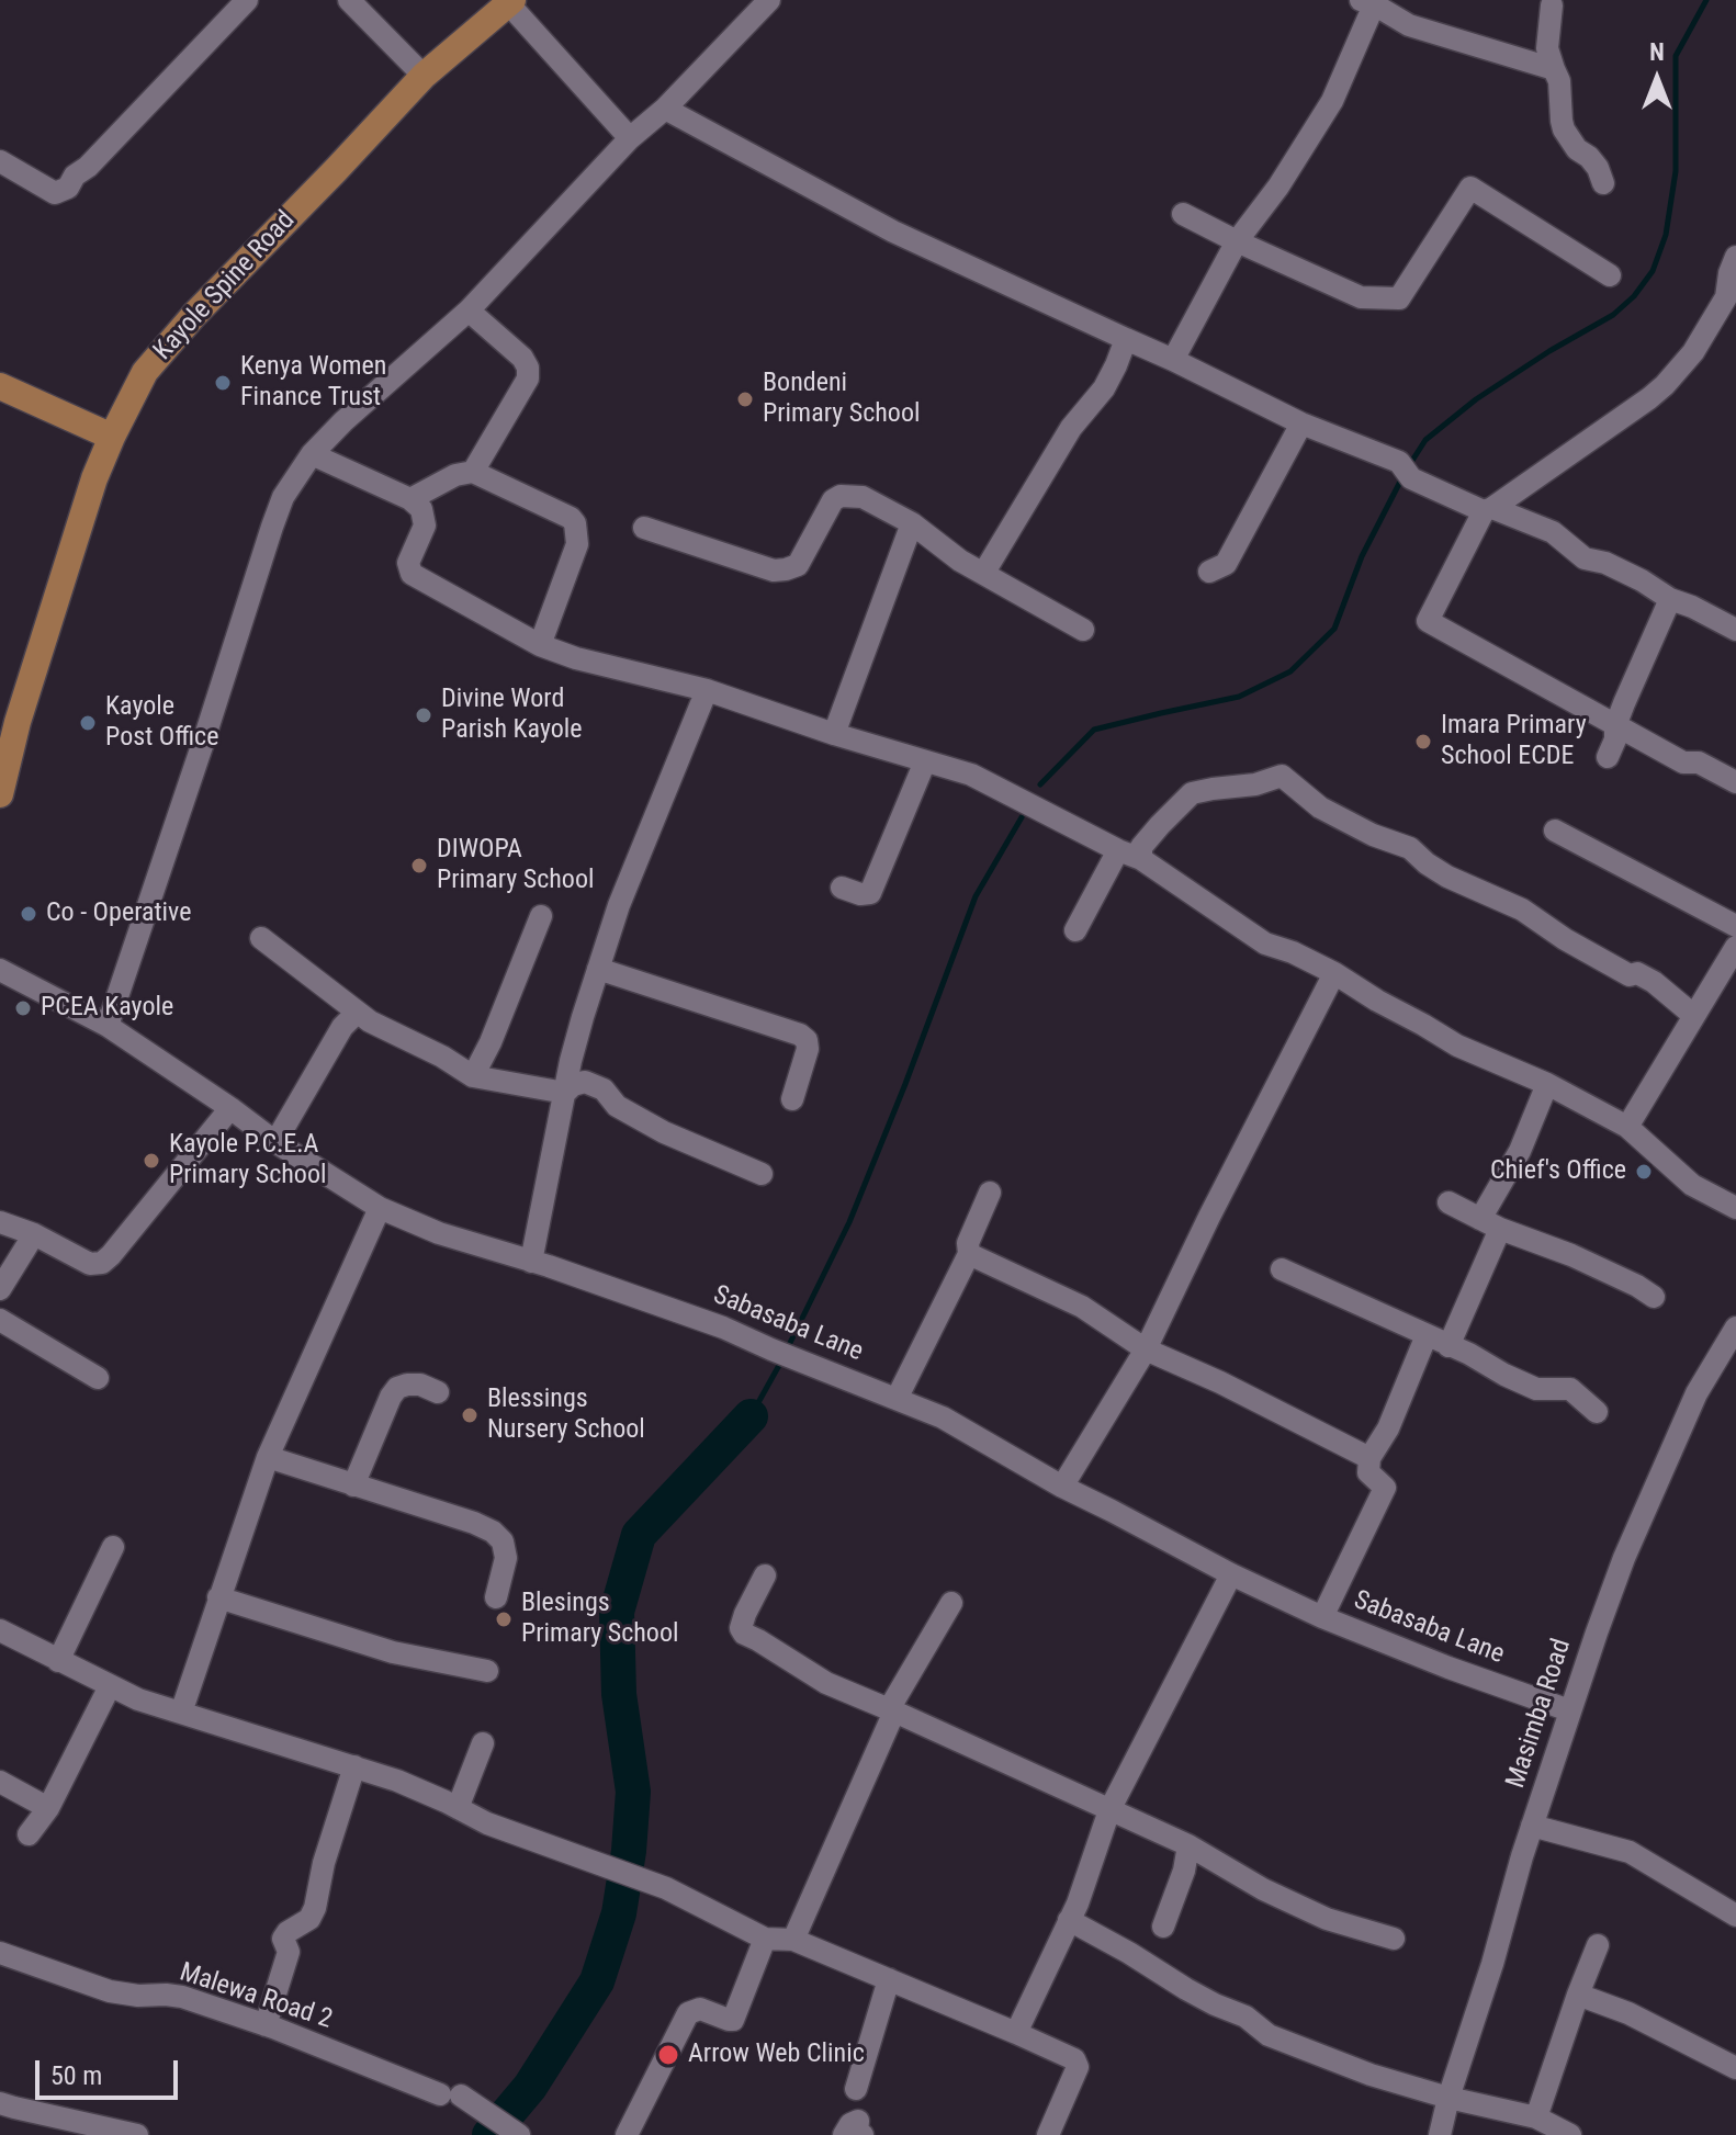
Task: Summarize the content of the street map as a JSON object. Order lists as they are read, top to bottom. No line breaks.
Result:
{"streets":{"main road":["Kayole Spine Road"],"street":["Sabasaba Lane","Masimba Road","Malewa Road 2"]},"crossings":[["Sabasaba Lane","Masimba Road"]],"places":["Kenya Women Finance Trust","Bondeni Primary School","Divine Word Parish Kayole","Kayole Post Office","Imara Primary School ECDE","DIWOPA Primary School","Co - Operative","PCEA Kayole","Kayole P.C.E.A Primary School","Chief's Office","Blessings Nursery School","Blesings Primary School","Arrow Web Clinic"],"scale_bar":"50 m","north":"top"}
